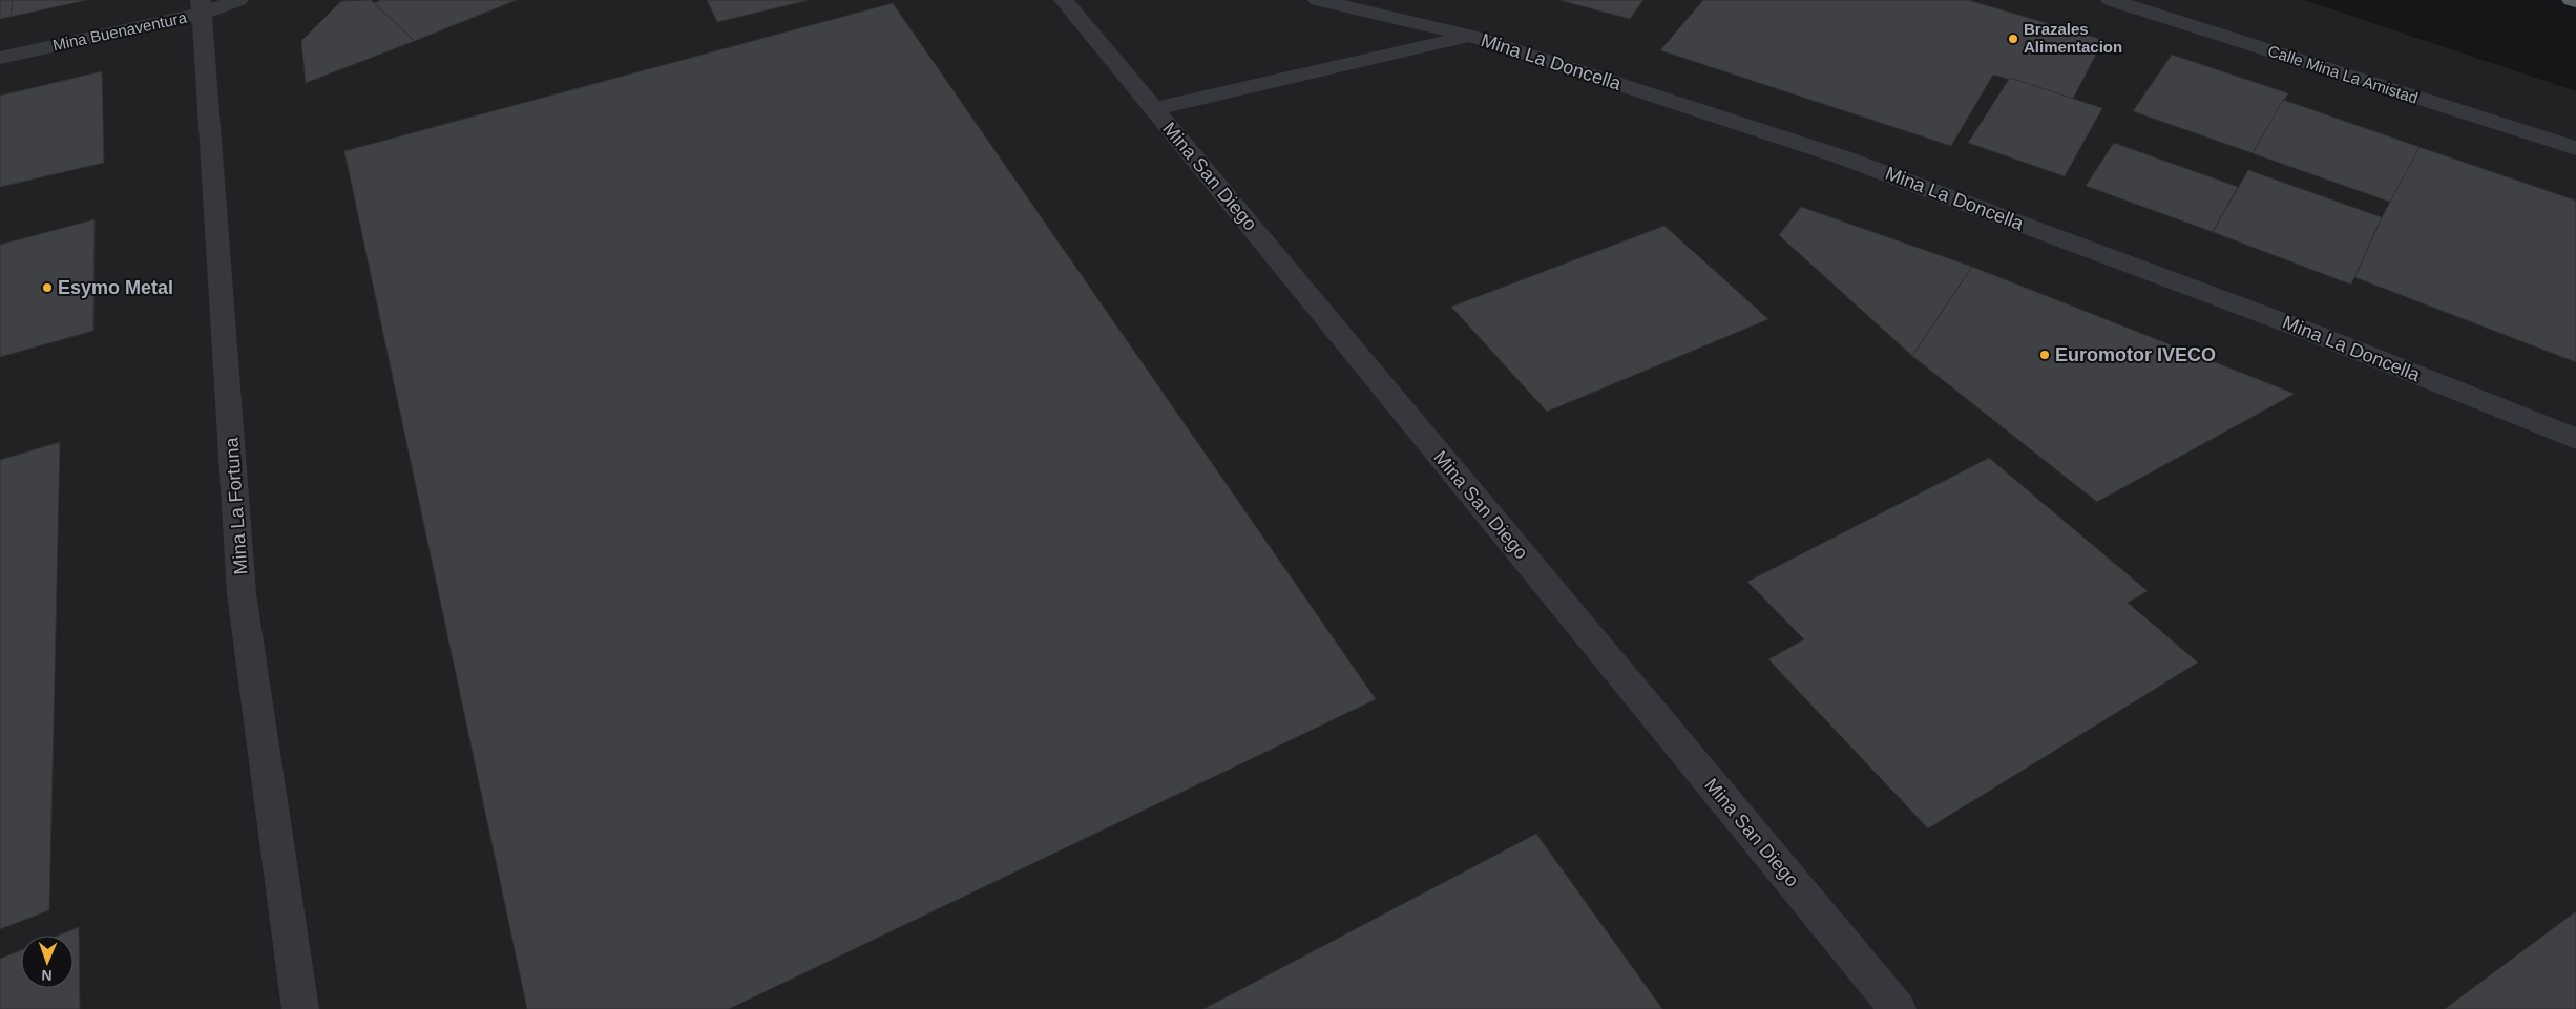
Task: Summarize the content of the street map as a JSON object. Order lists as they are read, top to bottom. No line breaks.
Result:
{"streets":{"street":["Mina Buenaventura","Mina La Doncella","Calle Mina La Amistad","Mina San Diego","Mina La Fortuna"]},"crossings":[["Mina Buenaventura","Mina La Fortuna"]],"places":["Brazales Alimentacion","Esymo Metal","Euromotor IVECO"],"north":"bottom"}
